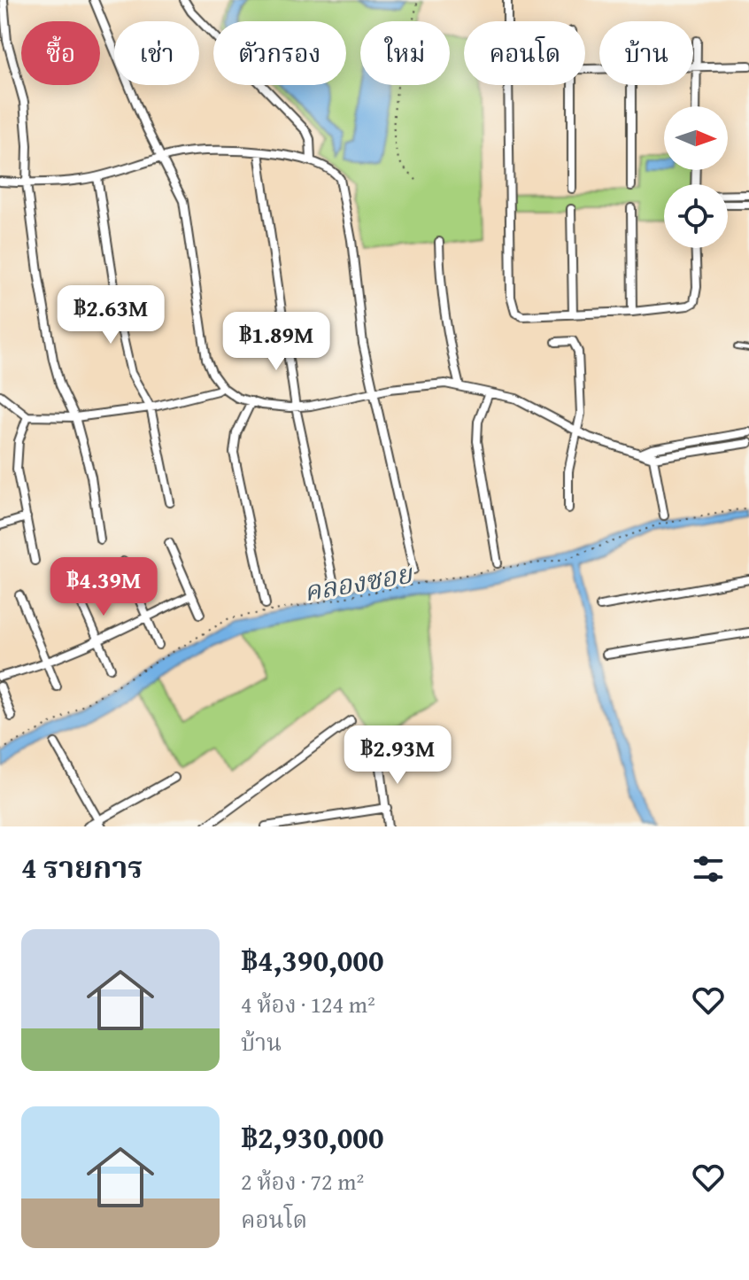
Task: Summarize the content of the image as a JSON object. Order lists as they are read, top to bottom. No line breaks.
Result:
{"water":["คลองซอย"],"north":"right","page":{"chip":["ซื้อ","เช่า","ตัวกรอง","ใหม่","คอนโด","บ้าน"],"price":["฿2.63M","฿1.89M","฿4.39M","฿2.93M"],"heading":"4 รายการ","list":[{"name":"฿4,390,000","note":"4 ห้อง · 124 m² · บ้าน"},{"name":"฿2,930,000","note":"2 ห้อง · 72 m² · คอนโด"}]}}
